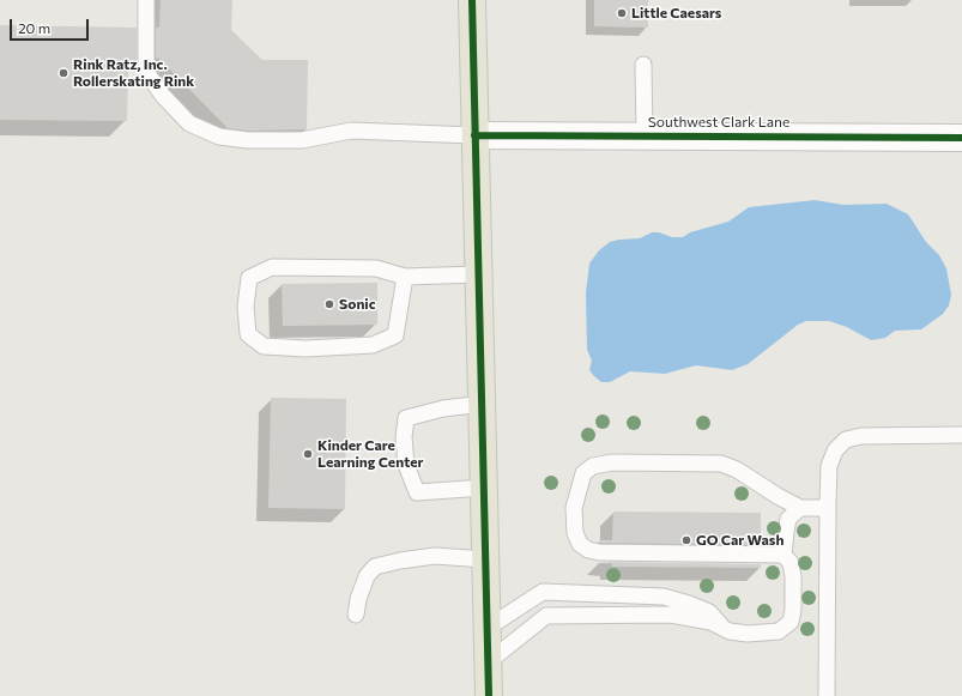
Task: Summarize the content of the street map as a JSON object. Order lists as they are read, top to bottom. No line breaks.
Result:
{"streets":{"street":["Southwest Clark Lane"]},"places":["Little Caesars","Rink Ratz, Inc. Rollerskating Rink","Sonic","Kinder Care Learning Center","GO Car Wash"],"scale_bar":"20 m"}
